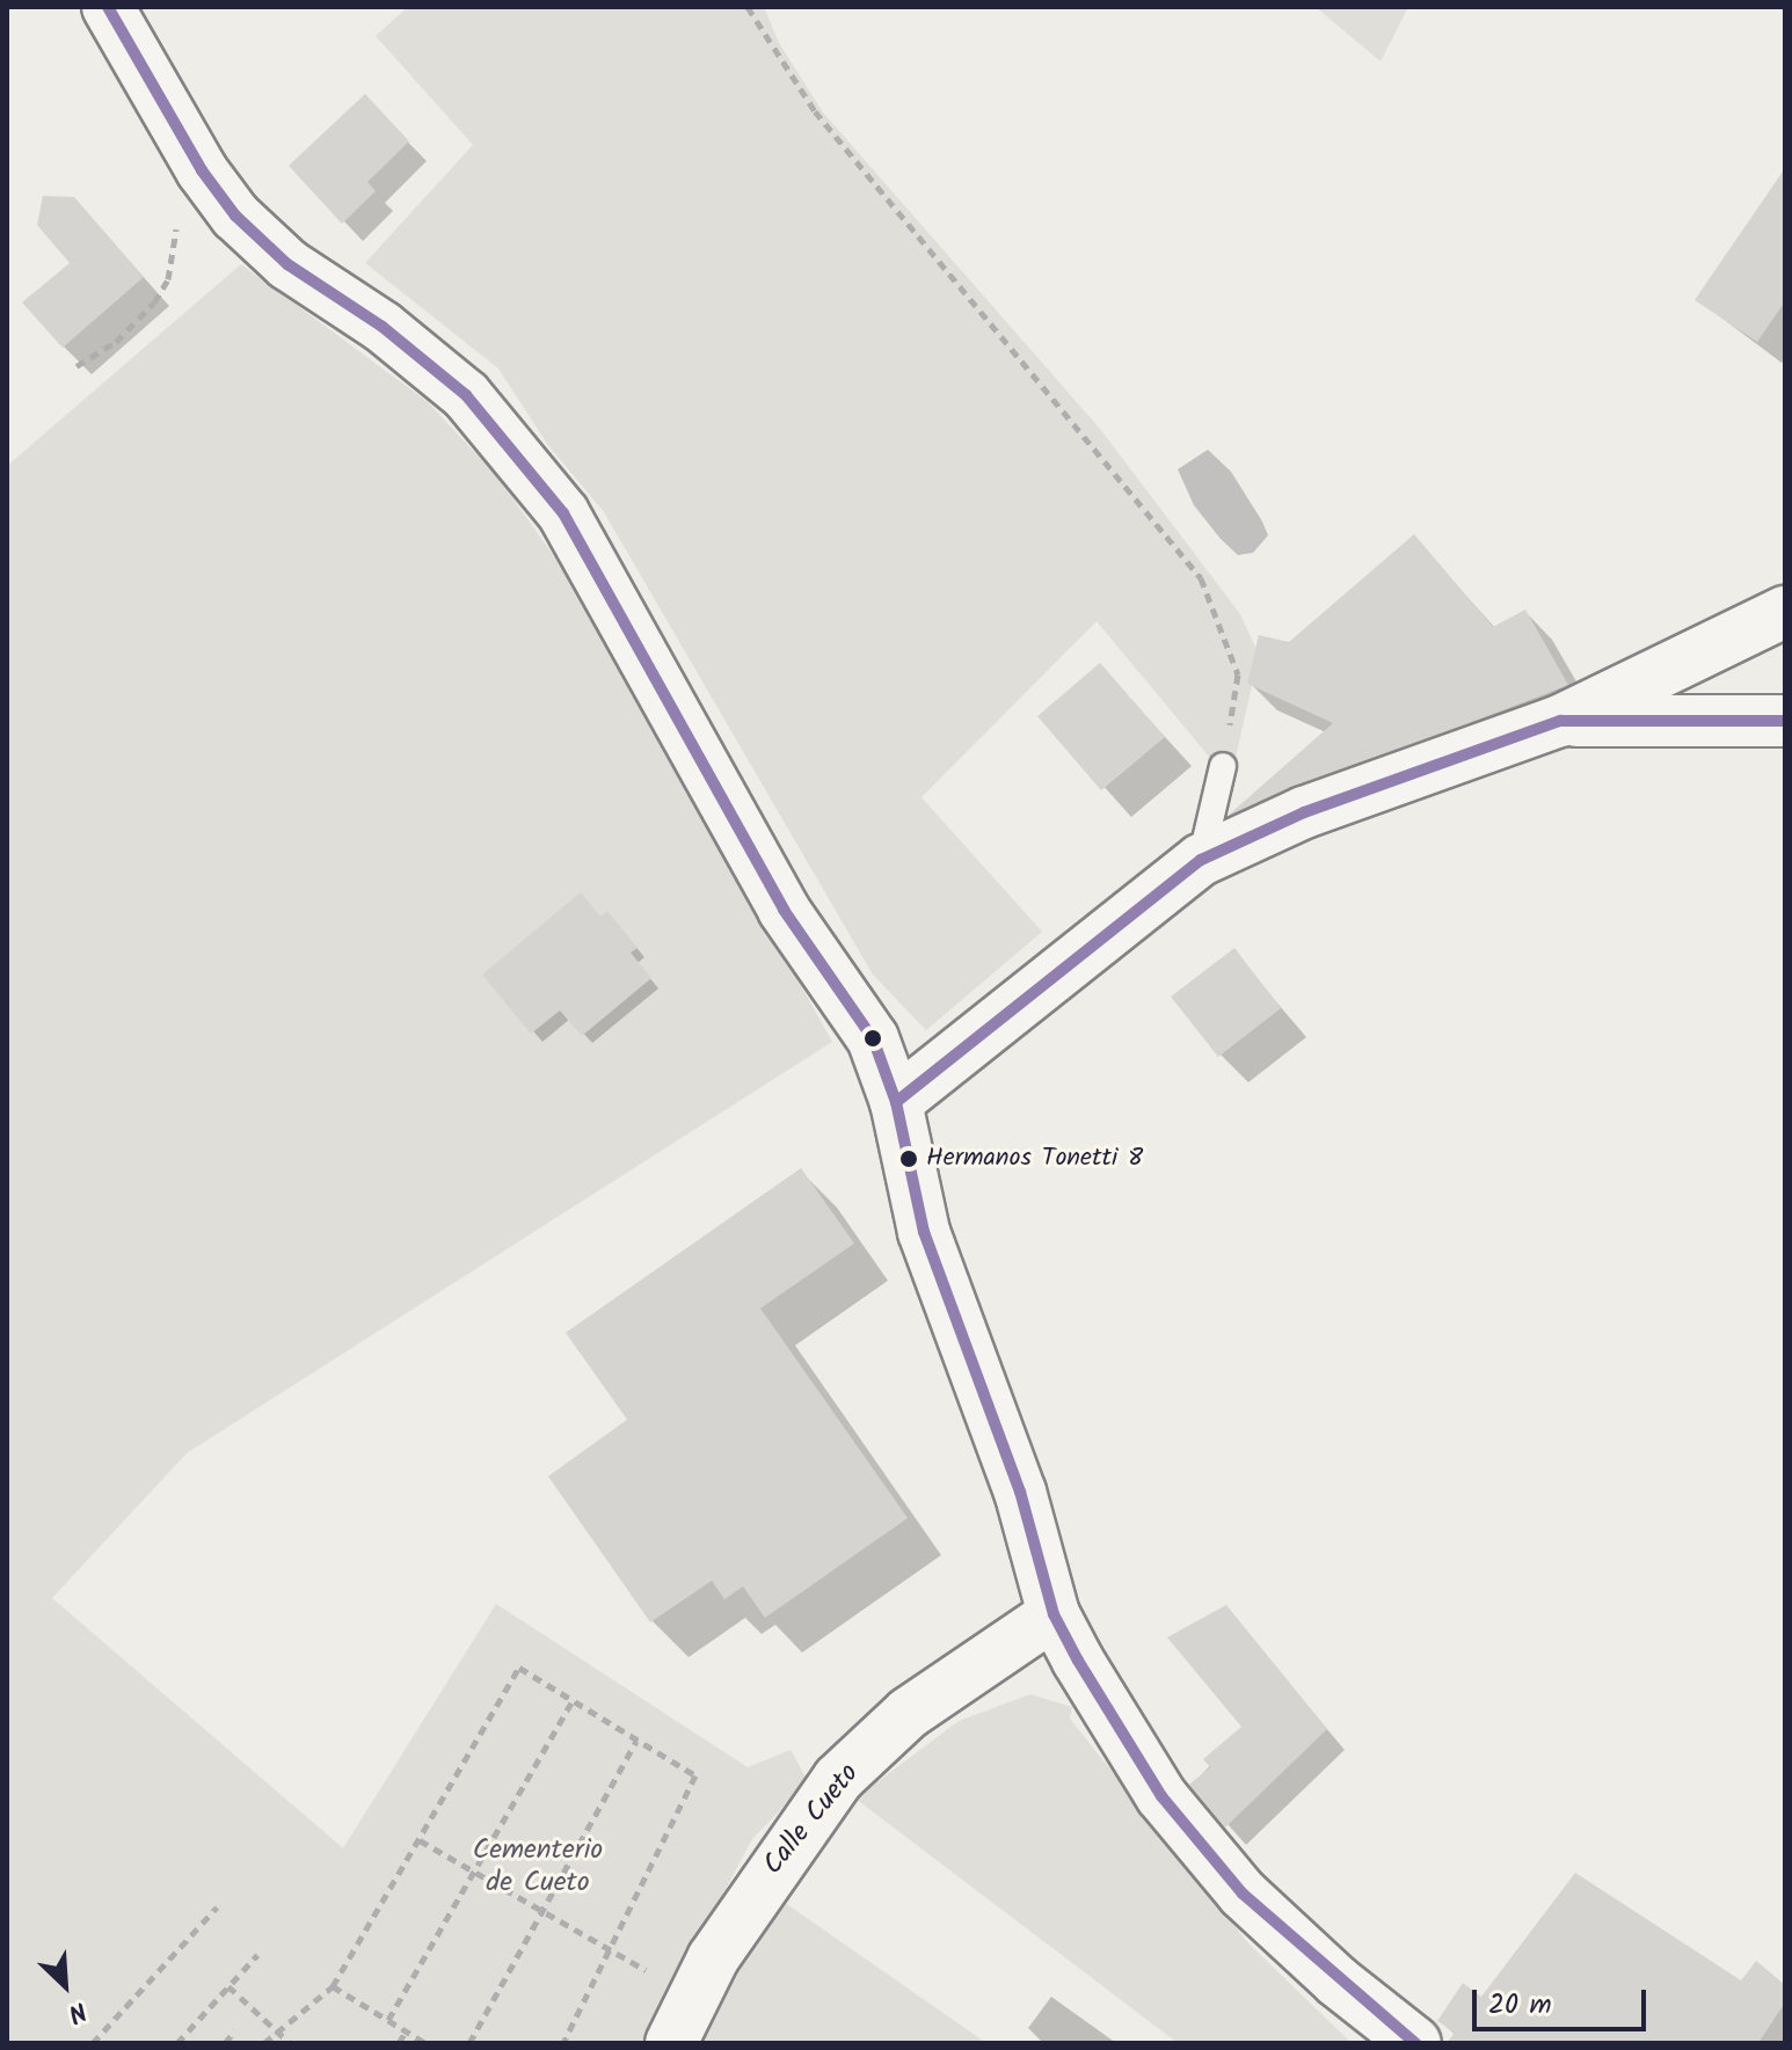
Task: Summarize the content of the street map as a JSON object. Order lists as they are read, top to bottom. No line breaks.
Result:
{"streets":{"street":["Calle Cueto"]},"parks":["Cementerio de Cueto"],"places":["Hermanos Tonetti 8"],"scale_bar":"20 m","north":"bottom right"}
